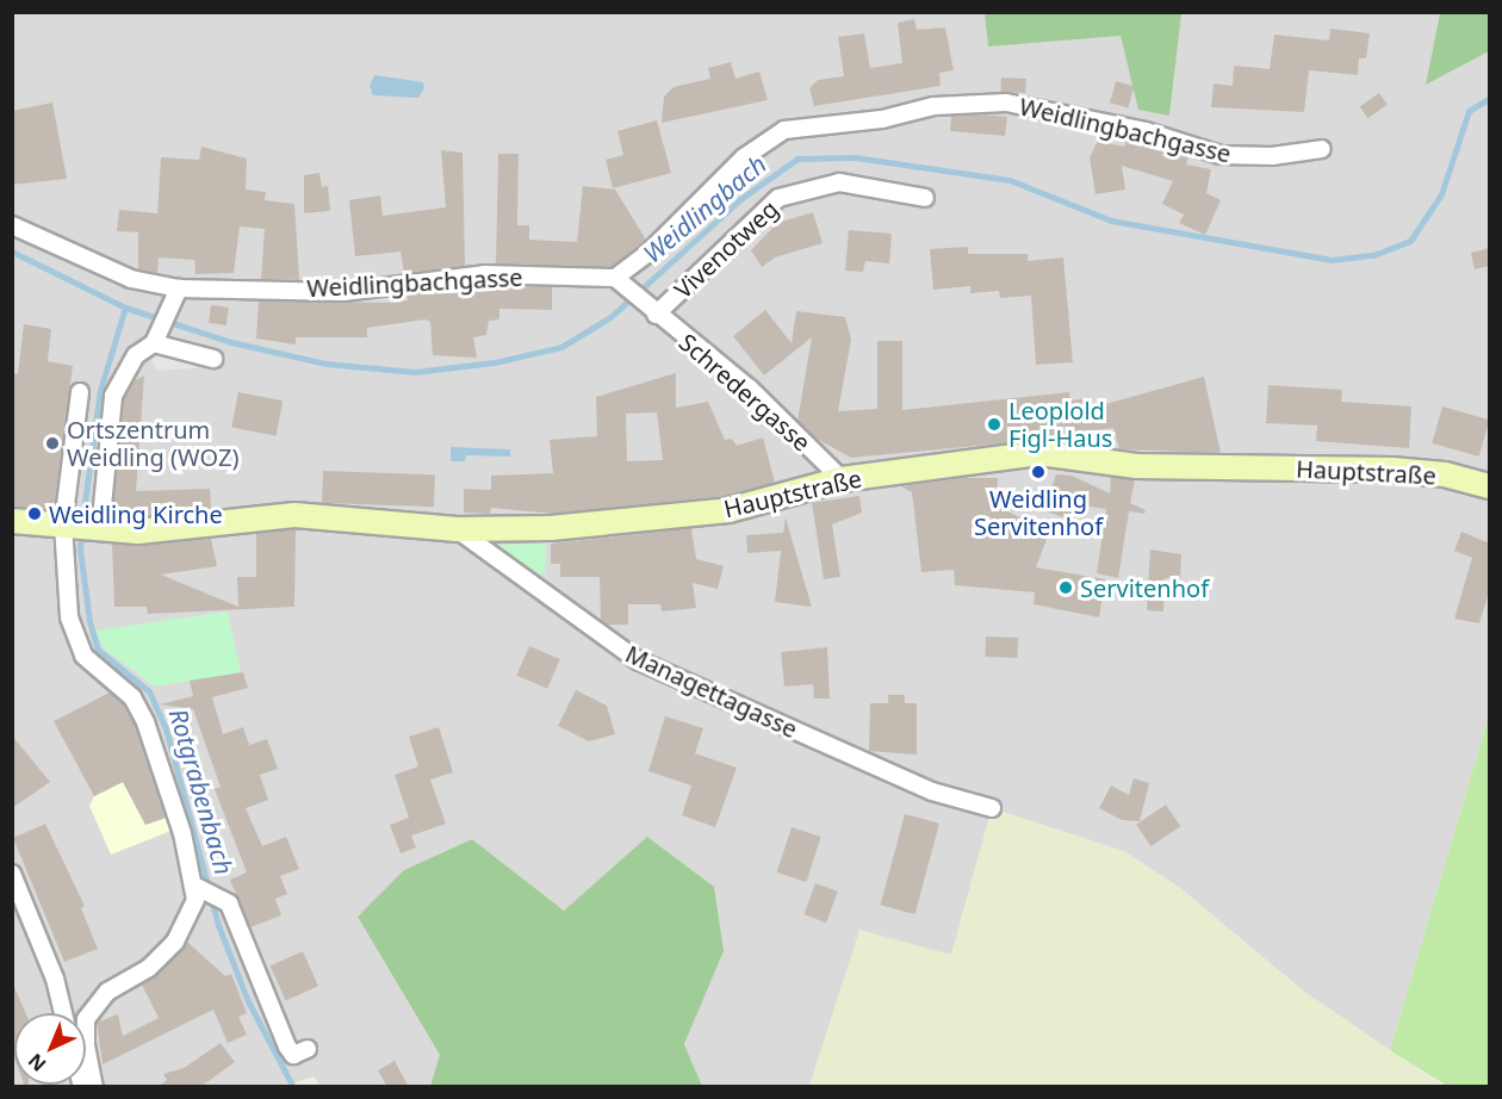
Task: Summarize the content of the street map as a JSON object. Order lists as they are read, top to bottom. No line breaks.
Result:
{"streets":{"main road":["Hauptstraße"],"street":["Weidlingbachgasse","Vivenotweg","Schredergasse","Managettagasse"]},"crossings":[["Weidlingbachgasse","Schredergasse"],["Vivenotweg","Schredergasse"],["Schredergasse","Hauptstraße"],["Hauptstraße","Managettagasse"]],"water":["Weidlingbach","Rotgrabenbach"],"places":["Leoplold Figl-Haus","Ortszentrum Weidling (WOZ)","Weidling Servitenhof","Weidling Kirche","Servitenhof"],"north":"bottom left"}
